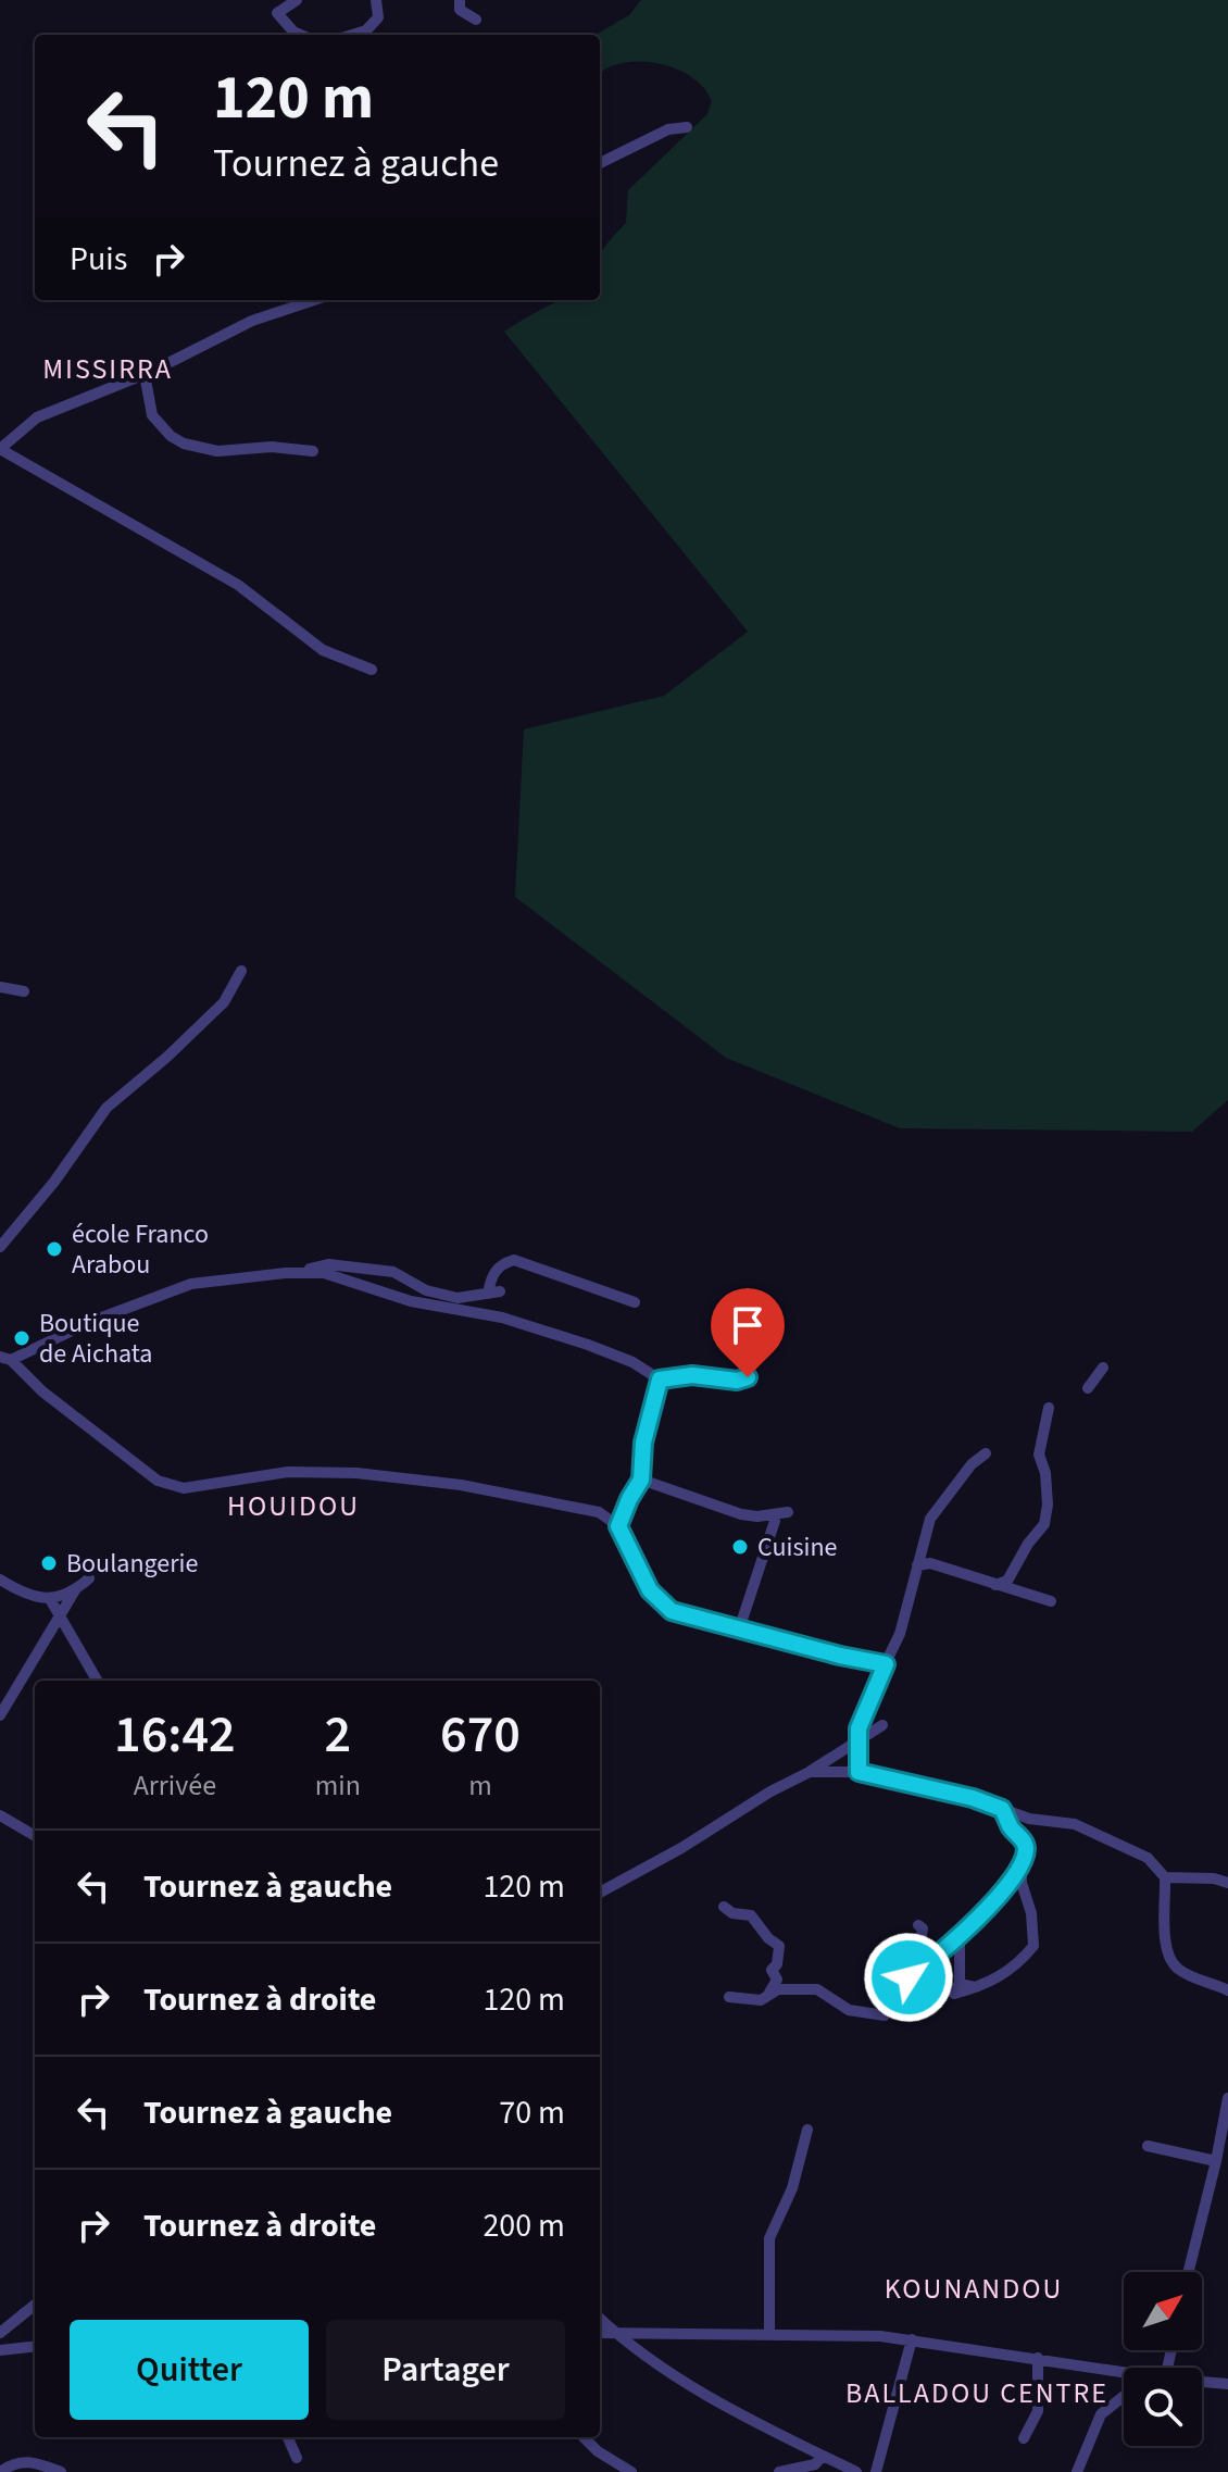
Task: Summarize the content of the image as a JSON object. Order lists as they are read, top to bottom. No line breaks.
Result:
{"districts":["MISSIRRA","HOUIDOU","KOUNANDOU","BALLADOU CENTRE"],"places":["école Franco Arabou","Boutique de Aichata","Cuisine","Boulangerie"],"north":"top right","page":{"turn":["120 m","Tournez à gauche"],"then":"Puis","eta":["16:42","Arrivée","2","min","670","m"],"list":[{"name":"Tournez à gauche","value":"120 m"},{"name":"Tournez à droite","value":"120 m"},{"name":"Tournez à gauche","value":"70 m"},{"name":"Tournez à droite","value":"200 m"}],"buttons":["Quitter","Partager"]}}
